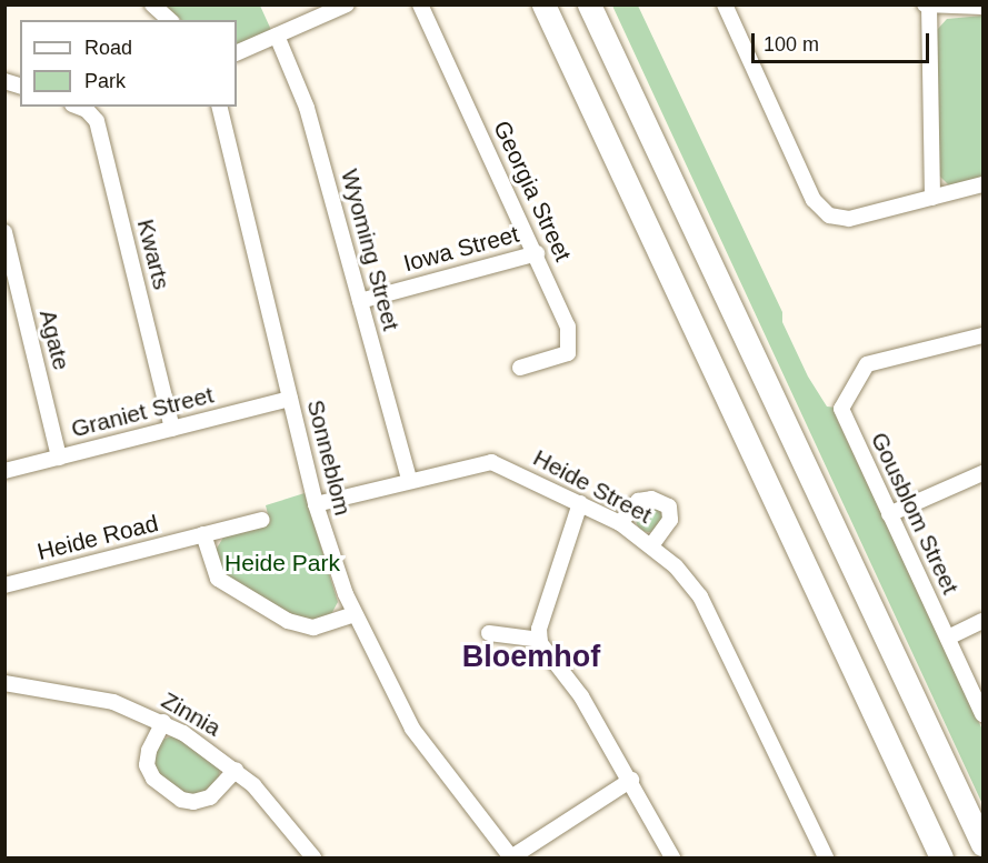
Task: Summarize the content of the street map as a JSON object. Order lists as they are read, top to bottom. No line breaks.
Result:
{"streets":{"street":["Georgia Street","Iowa Street","Wyoming Street","Kwarts","Agate","Graniet Street","Sonneblom","Heide Street","Gousblom Street","Heide Road","Zinnia"]},"crossings":[["Georgia Street","Iowa Street"],["Iowa Street","Wyoming Street"],["Wyoming Street","Heide Street"],["Kwarts","Graniet Street"],["Agate","Graniet Street"],["Graniet Street","Sonneblom"],["Sonneblom","Heide Street"]],"districts":["Bloemhof"],"parks":["Heide Park"],"legend":["Road","Park"],"scale_bar":"100 m"}
